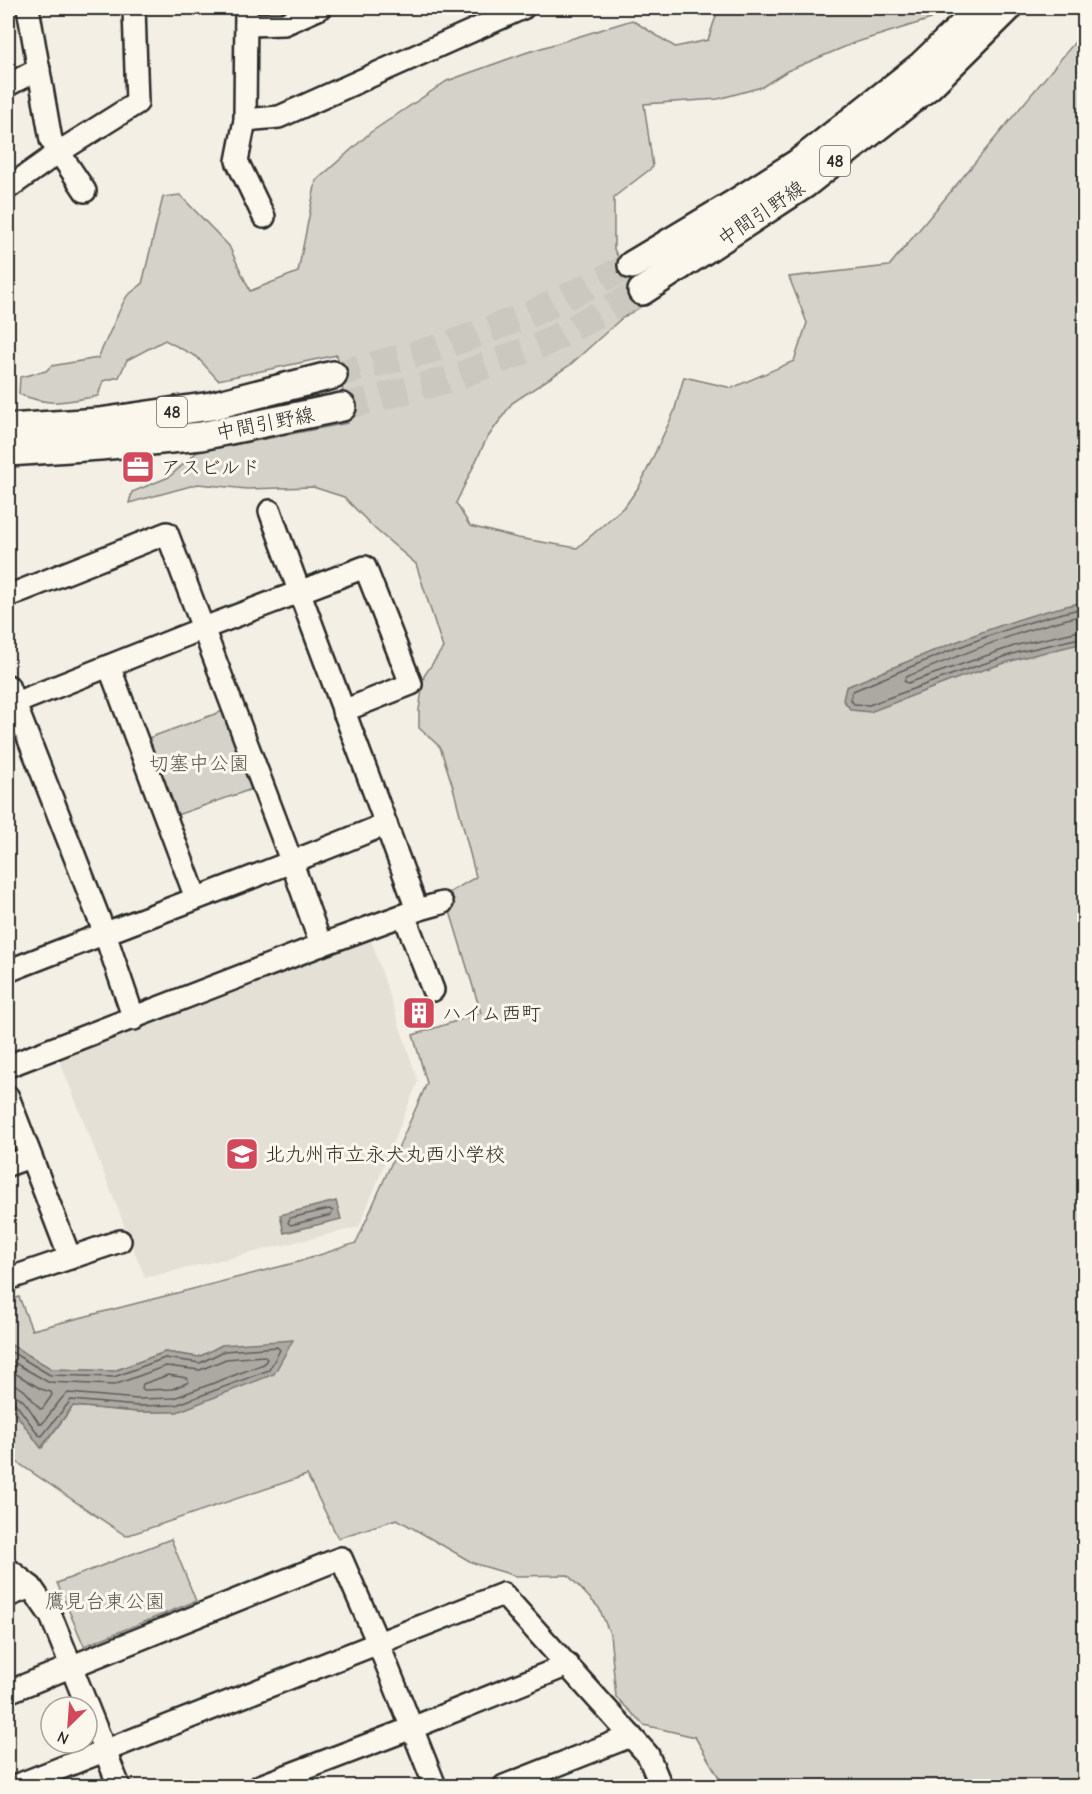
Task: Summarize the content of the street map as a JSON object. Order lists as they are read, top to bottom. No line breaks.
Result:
{"streets":{"main road":["48","中間引野線"]},"parks":["切塞中公園","鷹見台東公園"],"places":{"office":["アスビルド"],"building":["ハイム西町"],"school or university":["北九州市立永犬丸西小学校"]},"north":"bottom left"}
